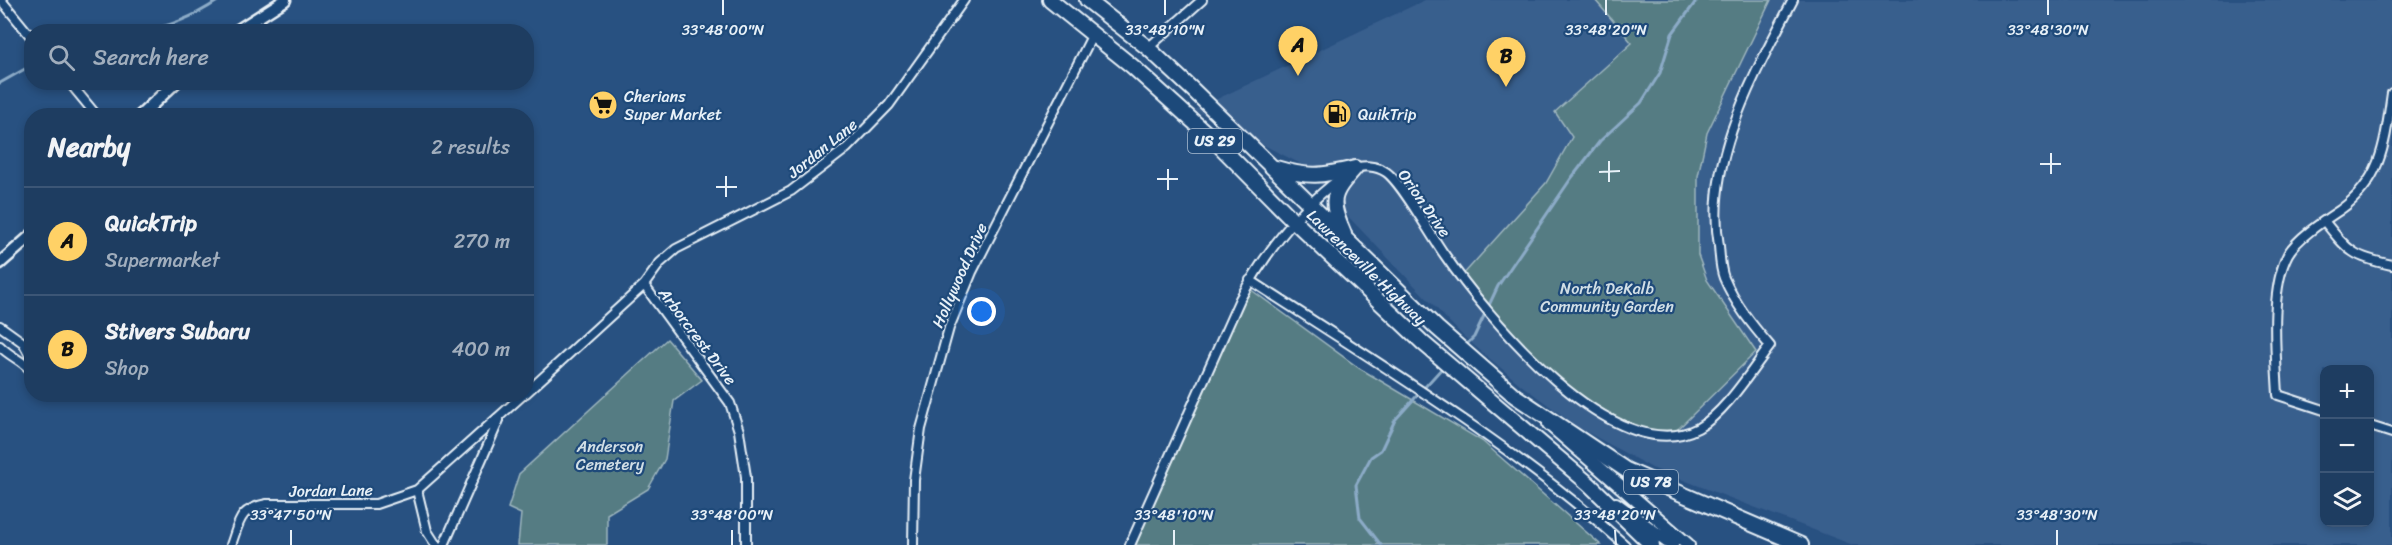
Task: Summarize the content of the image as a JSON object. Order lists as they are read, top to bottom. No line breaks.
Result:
{"streets":{"highway":["US 29","Lawrenceville Highway","US 78"],"street":["Jordan Lane","Orion Drive","Hollywood Drive","Arborcrest Drive"]},"crossings":[["Jordan Lane","Arborcrest Drive"],["Lawrenceville Highway","Hollywood Drive"],["Lawrenceville Highway","US 78"]],"parks":["North DeKalb Community Garden","Anderson Cemetery"],"places":{"supermarket":["Cherians Super Market"],"fuel station":["QuikTrip"]},"page":{"search":"Search here","pins":["A","B"],"heading":["Nearby","2 results"],"list":[{"mark":"A","name":"QuickTrip","note":"Supermarket","value":"270 m"},{"mark":"B","name":"Stivers Subaru","note":"Shop","value":"400 m"}],"map_buttons":["+","−"]},"coordinates":["33°48'00\"N","33°48'10\"N","33°48'20\"N","33°48'30\"N","33°47'50\"N"]}
